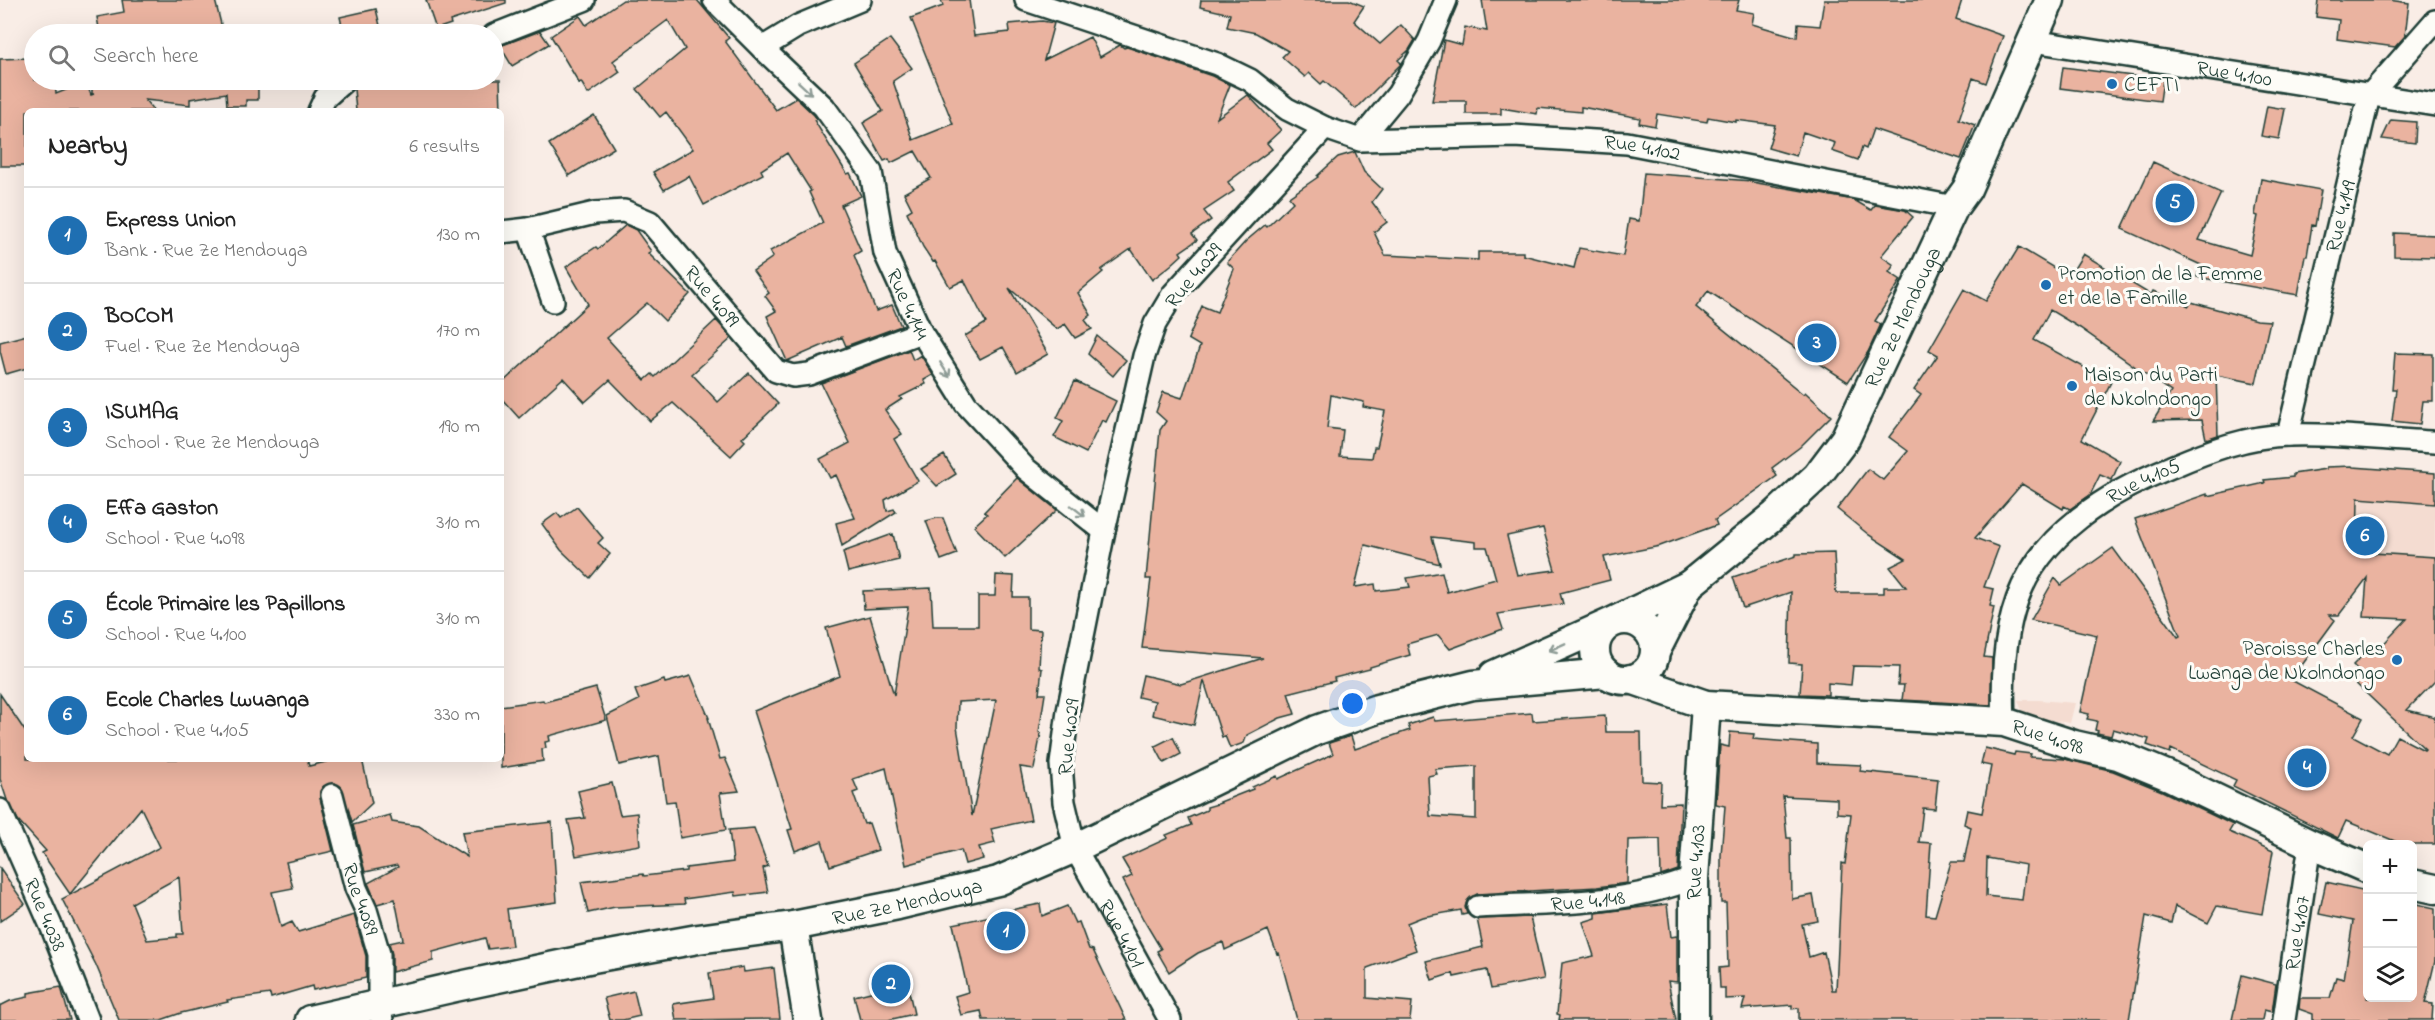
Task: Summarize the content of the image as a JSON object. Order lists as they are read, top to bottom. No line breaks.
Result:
{"streets":{"main road":["Rue Ze Mendouga","Rue 4.098","Rue 4.103"],"street":["Rue 4.100","Rue 4.102","Rue 4.149","Rue 4.029","Rue 4.099","Rue 4.144","Rue 4.105","Rue 4.089","Rue 4.148","Rue 4.038","Rue 4.107","Rue 4.101"]},"crossings":[["Rue 4.100","Rue 4.149"],["Rue 4.100","Rue Ze Mendouga"],["Rue 4.102","Rue 4.029"],["Rue 4.102","Rue Ze Mendouga"],["Rue 4.149","Rue 4.105"],["Rue 4.029","Rue 4.144"],["Rue 4.029","Rue Ze Mendouga"],["Rue 4.029","Rue 4.101"],["Rue 4.099","Rue 4.144"],["Rue Ze Mendouga","Rue 4.089"],["Rue Ze Mendouga","Rue 4.101"],["Rue 4.105","Rue 4.098"],["Rue 4.098","Rue 4.103"],["Rue 4.098","Rue 4.107"],["Rue 4.103","Rue 4.148"]],"one_way":["Rue 4.144"],"places":["CEFTI","Promotion de la Femme et de la Famille","Maison du Parti de Nkolndongo","Paroisse Charles Lwanga de Nkolndongo"],"page":{"search":"Search here","heading":["Nearby","6 results"],"pins":["5","3","6","4","1","2"],"list":[{"mark":"1","name":"Express Union","note":"Bank · Rue Ze Mendouga","value":"130 m"},{"mark":"2","name":"BOCOM","note":"Fuel · Rue Ze Mendouga","value":"170 m"},{"mark":"3","name":"ISUMAG","note":"School · Rue Ze Mendouga","value":"190 m"},{"mark":"4","name":"Effa Gaston","note":"School · Rue 4.098","value":"310 m"},{"mark":"5","name":"École Primaire les Papillons","note":"School · Rue 4.100","value":"310 m"},{"mark":"6","name":"Ecole Charles Lwuanga","note":"School · Rue 4.105","value":"330 m"}],"map_buttons":["+","−"]}}
